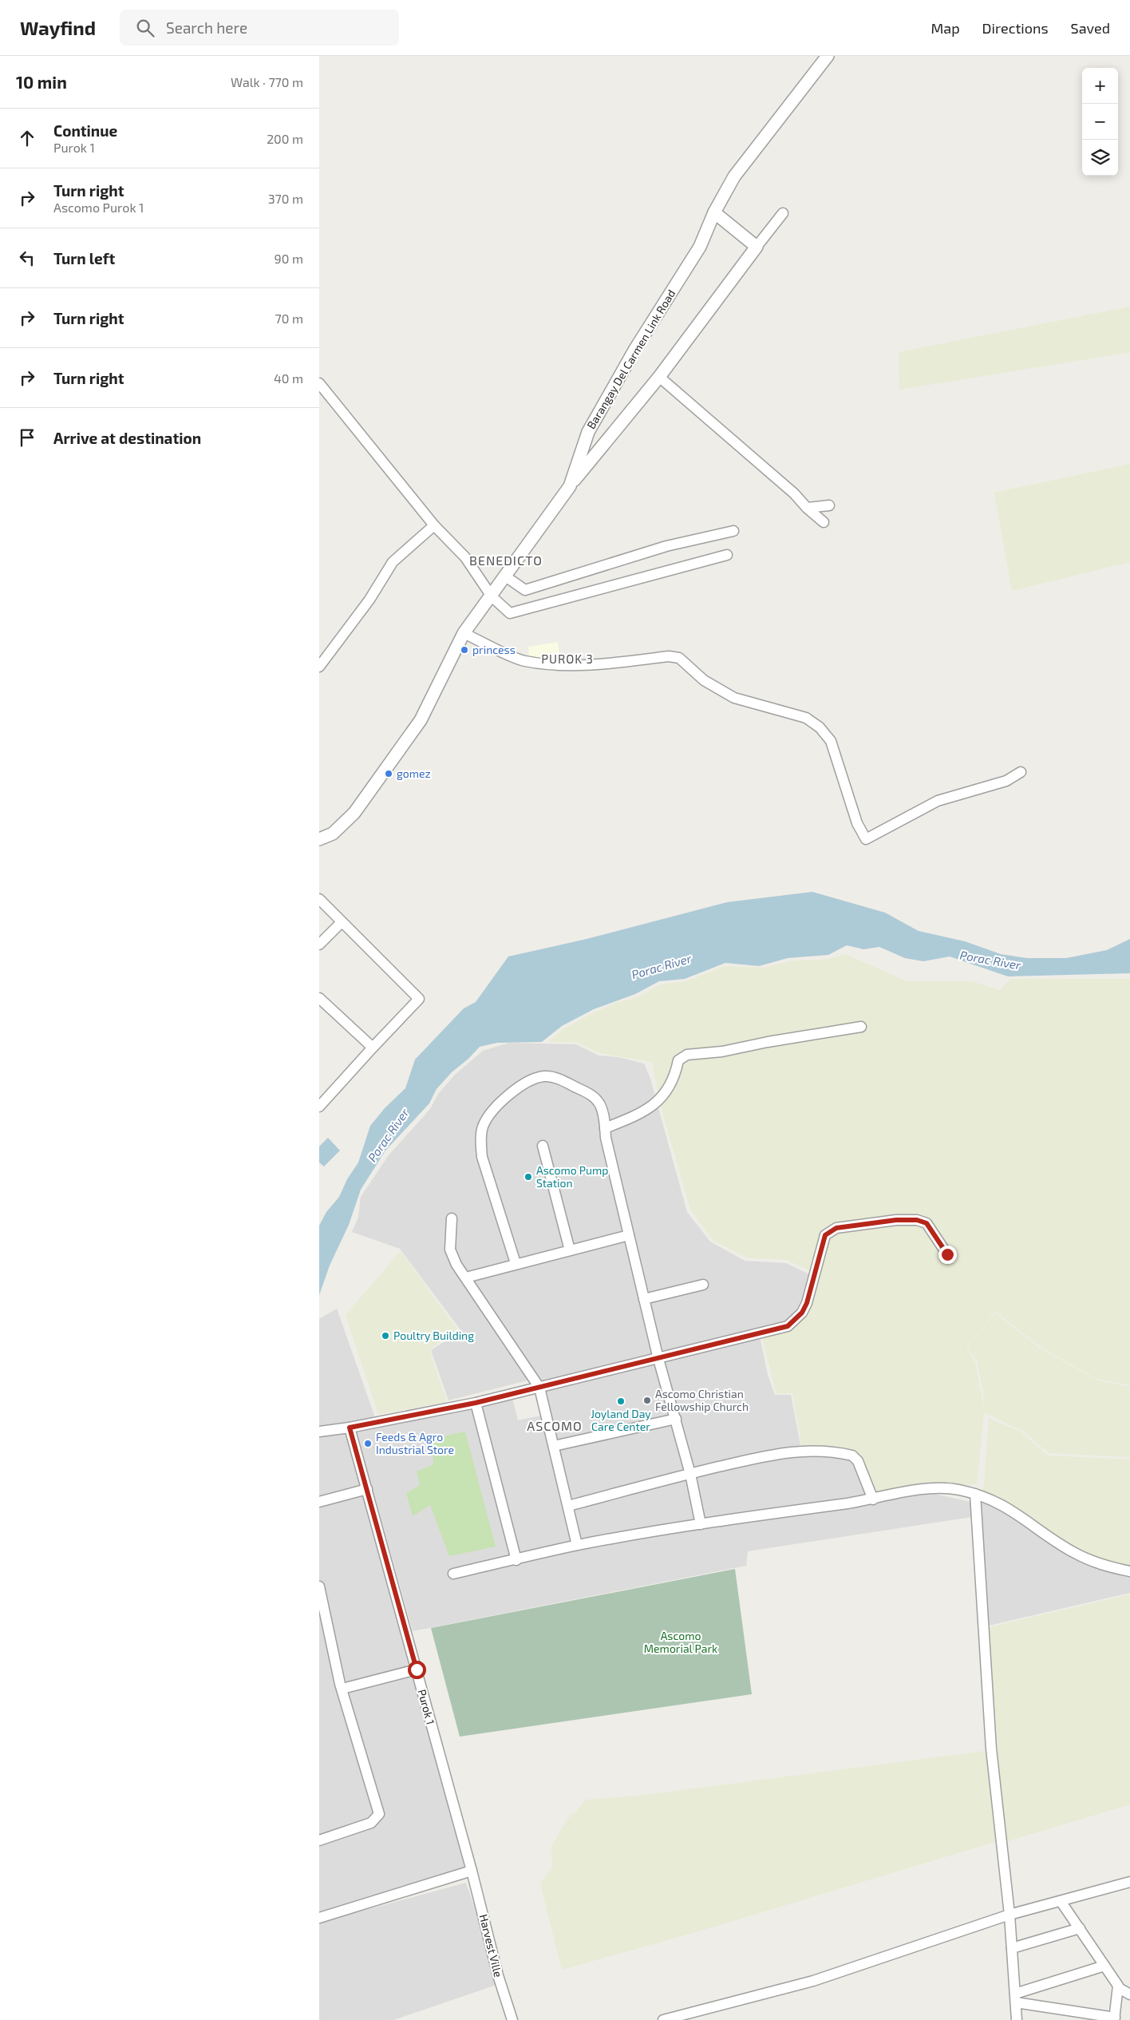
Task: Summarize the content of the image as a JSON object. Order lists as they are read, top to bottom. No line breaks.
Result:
{"streets":{"street":["Barangay Del Carmen Link Road","Purok 1","Harvest Ville"]},"crossings":[["Purok 1","Harvest Ville"]],"districts":["BENEDICTO","PUROK 3","ASCOMO"],"water":["Porac River"],"parks":["Ascomo Memorial Park"],"places":["princess","gomez","Ascomo Pump Station","Poultry Building","Ascomo Christian Fellowship Church","Joyland Day Care Center","Feeds & Agro Industrial Store"],"page":{"header":"Wayfind","search":"Search here","nav":["Map","Directions","Saved"],"heading":["10 min","Walk · 770 m"],"map_buttons":["+","−"],"list":[["Continue","Purok 1","200 m"],["Turn right","Ascomo Purok 1","370 m"],["Turn left","90 m"],["Turn right","70 m"],["Turn right","40 m"],"Arrive at destination"]}}
